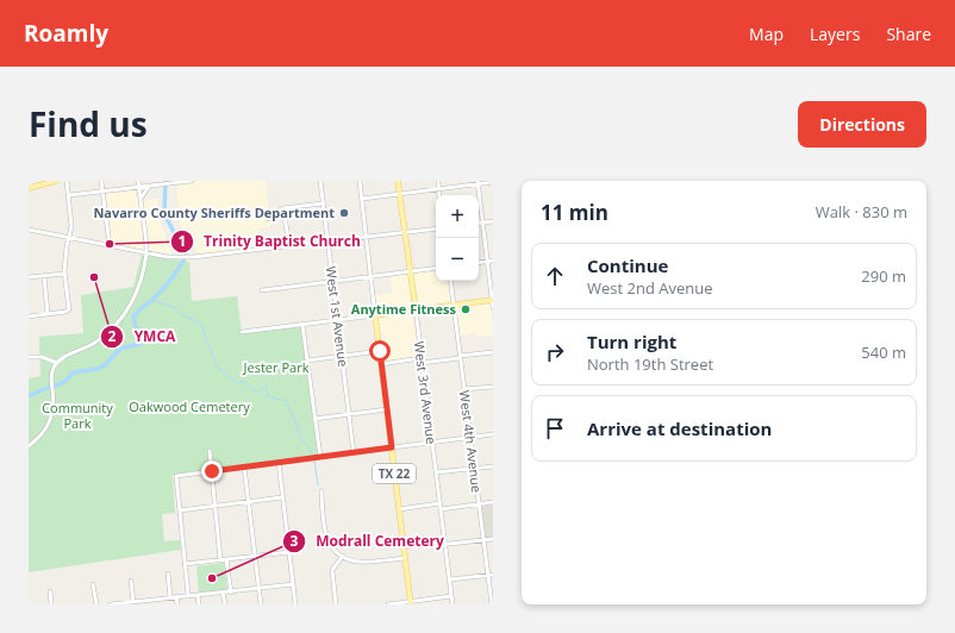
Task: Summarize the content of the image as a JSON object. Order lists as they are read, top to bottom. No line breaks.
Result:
{"streets":{"main road":["West 3rd Avenue","TX 22"],"street":["West 1st Avenue","West 4th Avenue"]},"parks":["Jester Park","Oakwood Cemetery","Community Park"],"places":["Navarro County Sheriffs Department","Trinity Baptist Church","YMCA","Anytime Fitness","Modrall Cemetery"],"page":{"header":"Roamly","nav":["Map","Layers","Share"],"title":"Find us","buttons":"Directions","heading":["11 min","Walk · 830 m"],"map_buttons":["+","−"],"list":[["Continue","West 2nd Avenue","290 m"],["Turn right","North 19th Street","540 m"],"Arrive at destination"]}}
